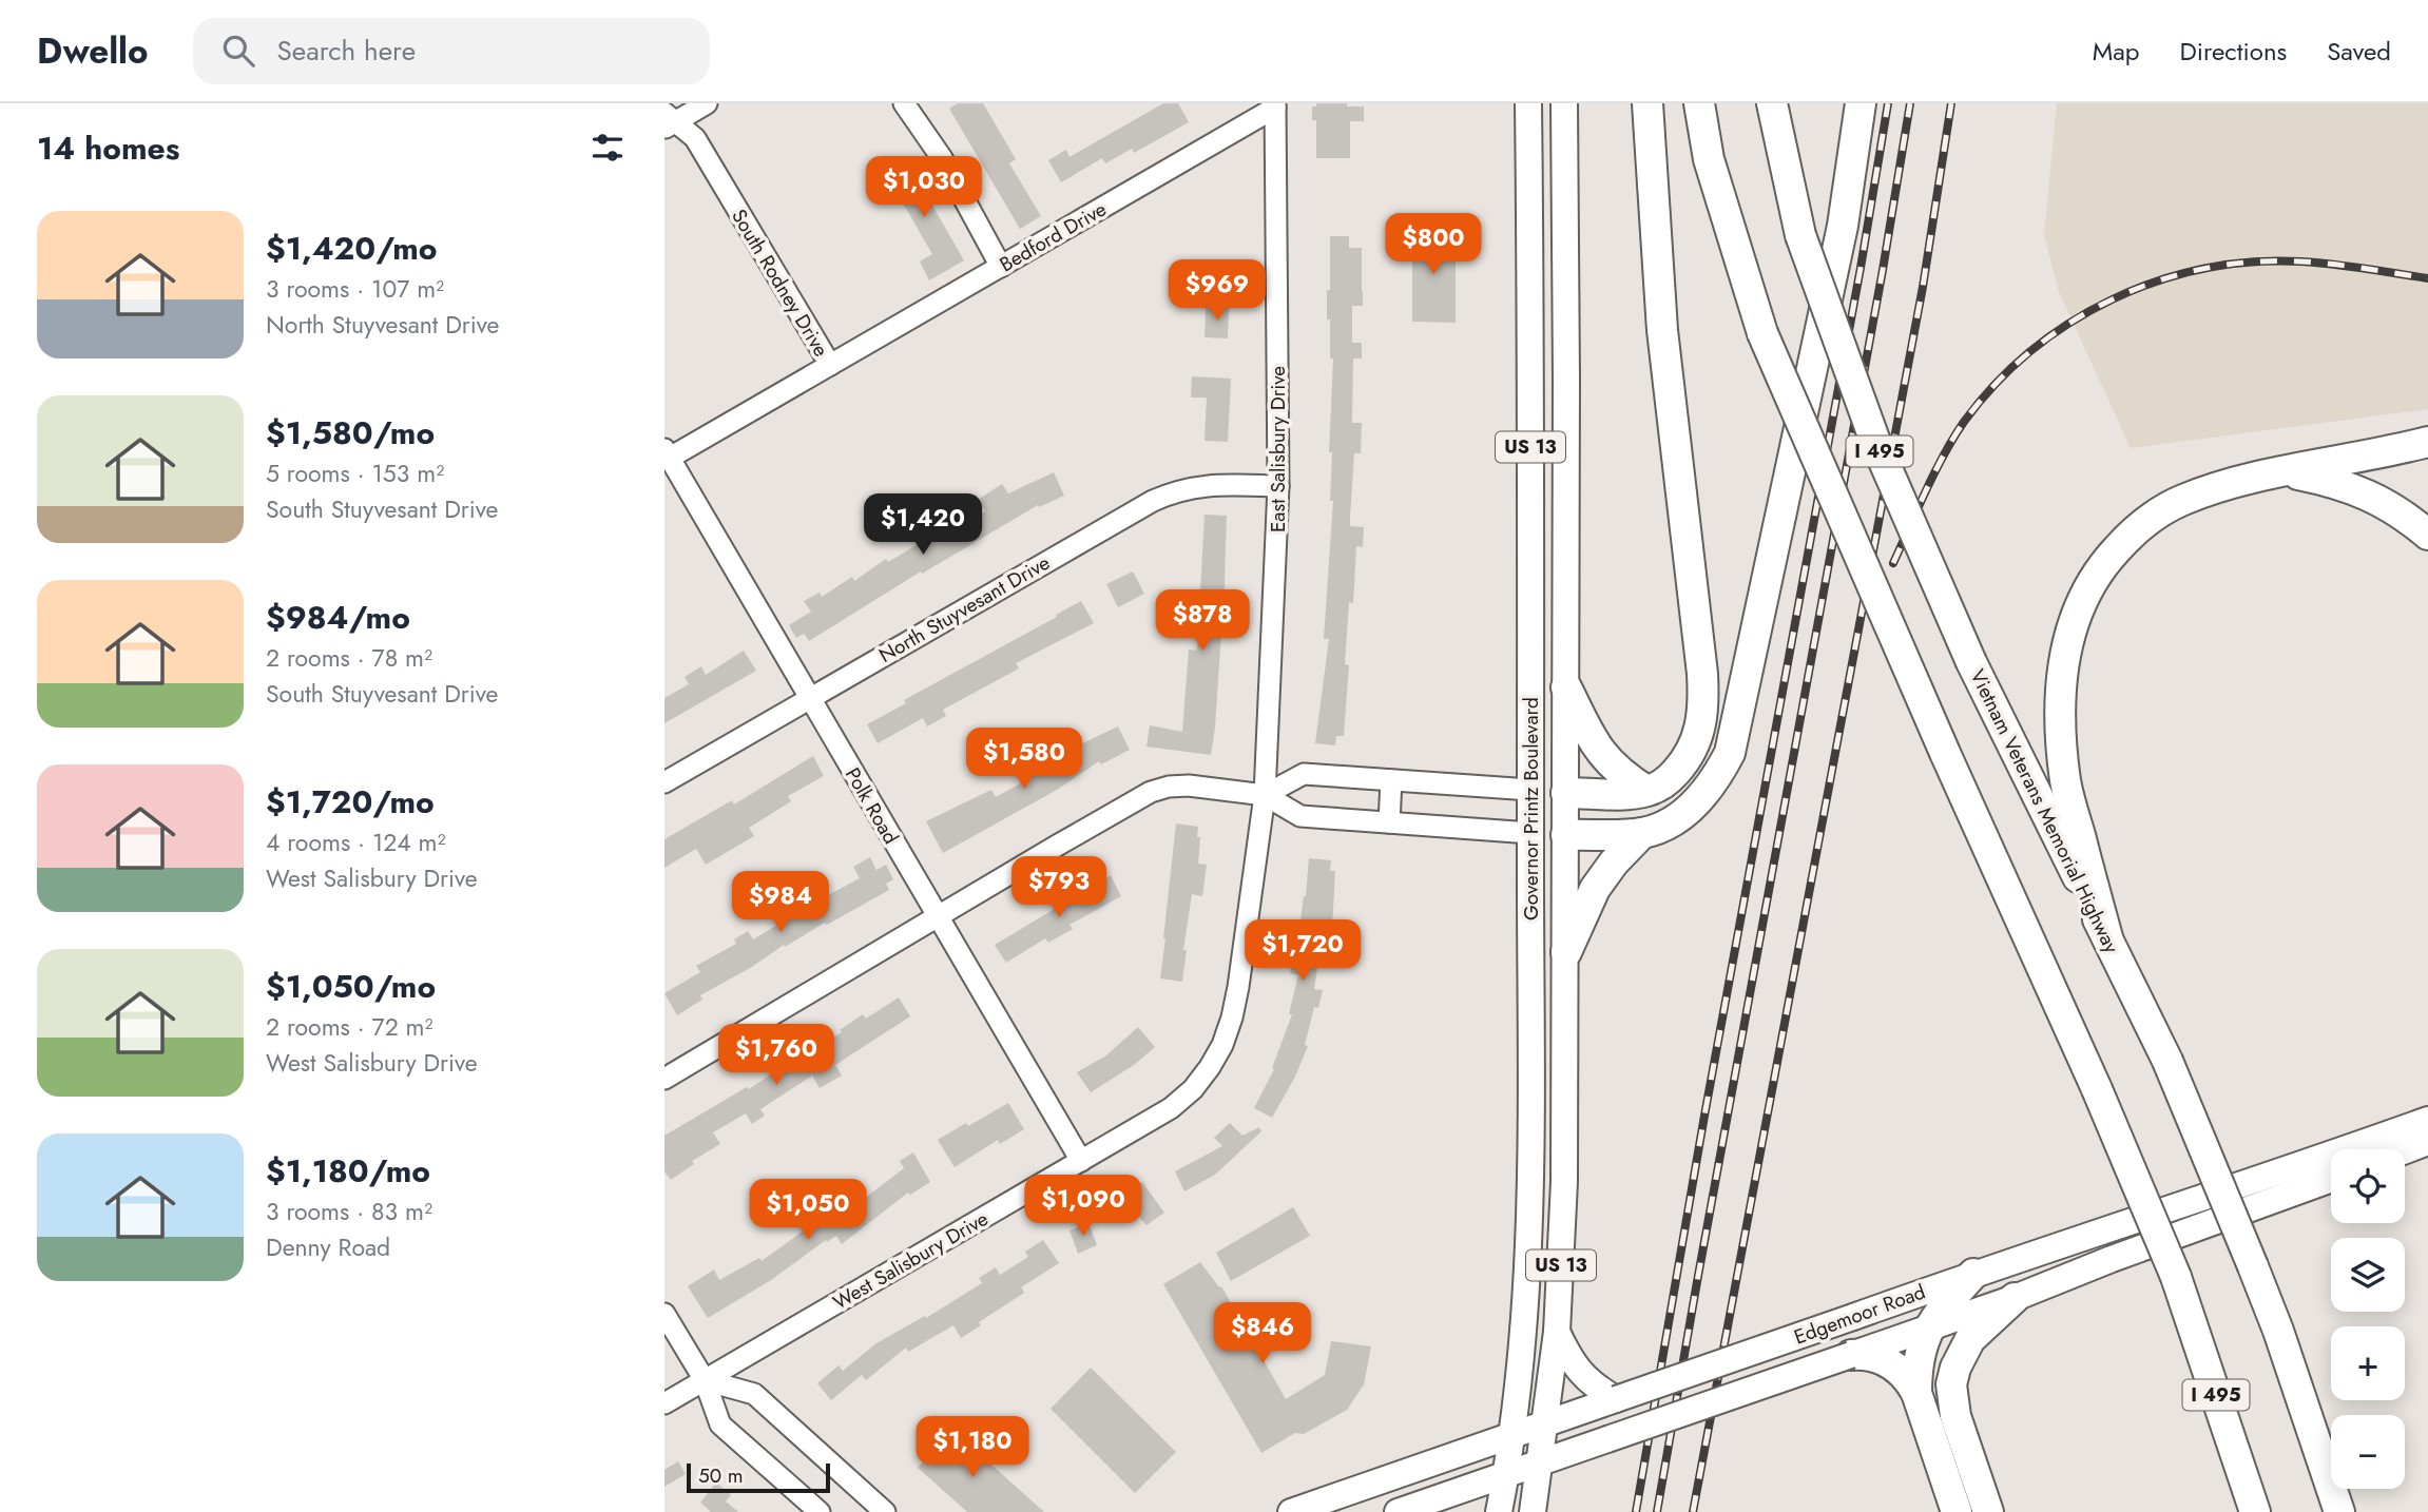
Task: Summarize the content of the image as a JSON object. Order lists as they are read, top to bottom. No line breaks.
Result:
{"streets":{"highway":["I 495","Vietnam Veterans Memorial Highway"],"main road":["US 13","Governor Printz Boulevard","Edgemoor Road"],"street":["Bedford Drive","South Rodney Drive","East Salisbury Drive","North Stuyvesant Drive","Polk Road","West Salisbury Drive"]},"crossings":[["Bedford Drive","South Rodney Drive"],["Bedford Drive","East Salisbury Drive"],["South Rodney Drive","Polk Road"],["East Salisbury Drive","North Stuyvesant Drive"],["East Salisbury Drive","West Salisbury Drive"],["North Stuyvesant Drive","Polk Road"],["Polk Road","West Salisbury Drive"],["Governor Printz Boulevard","Edgemoor Road"]],"scale_bar":"50 m","page":{"header":"Dwello","search":"Search here","nav":["Map","Directions","Saved"],"heading":"14 homes","price":["$1,030","$800","$969","$1,420","$878","$1,580","$793","$984","$1,720","$1,760","$1,090","$1,050","$846","$1,180"],"list":[{"name":"$1,420/mo","note":"3 rooms · 107 m² · North Stuyvesant Drive"},{"name":"$1,580/mo","note":"5 rooms · 153 m² · South Stuyvesant Drive"},{"name":"$984/mo","note":"2 rooms · 78 m² · South Stuyvesant Drive"},{"name":"$1,720/mo","note":"4 rooms · 124 m² · West Salisbury Drive"},{"name":"$1,050/mo","note":"2 rooms · 72 m² · West Salisbury Drive"},{"name":"$1,180/mo","note":"3 rooms · 83 m² · Denny Road"}],"map_buttons":["+","−"],"scale":"50 m"}}
